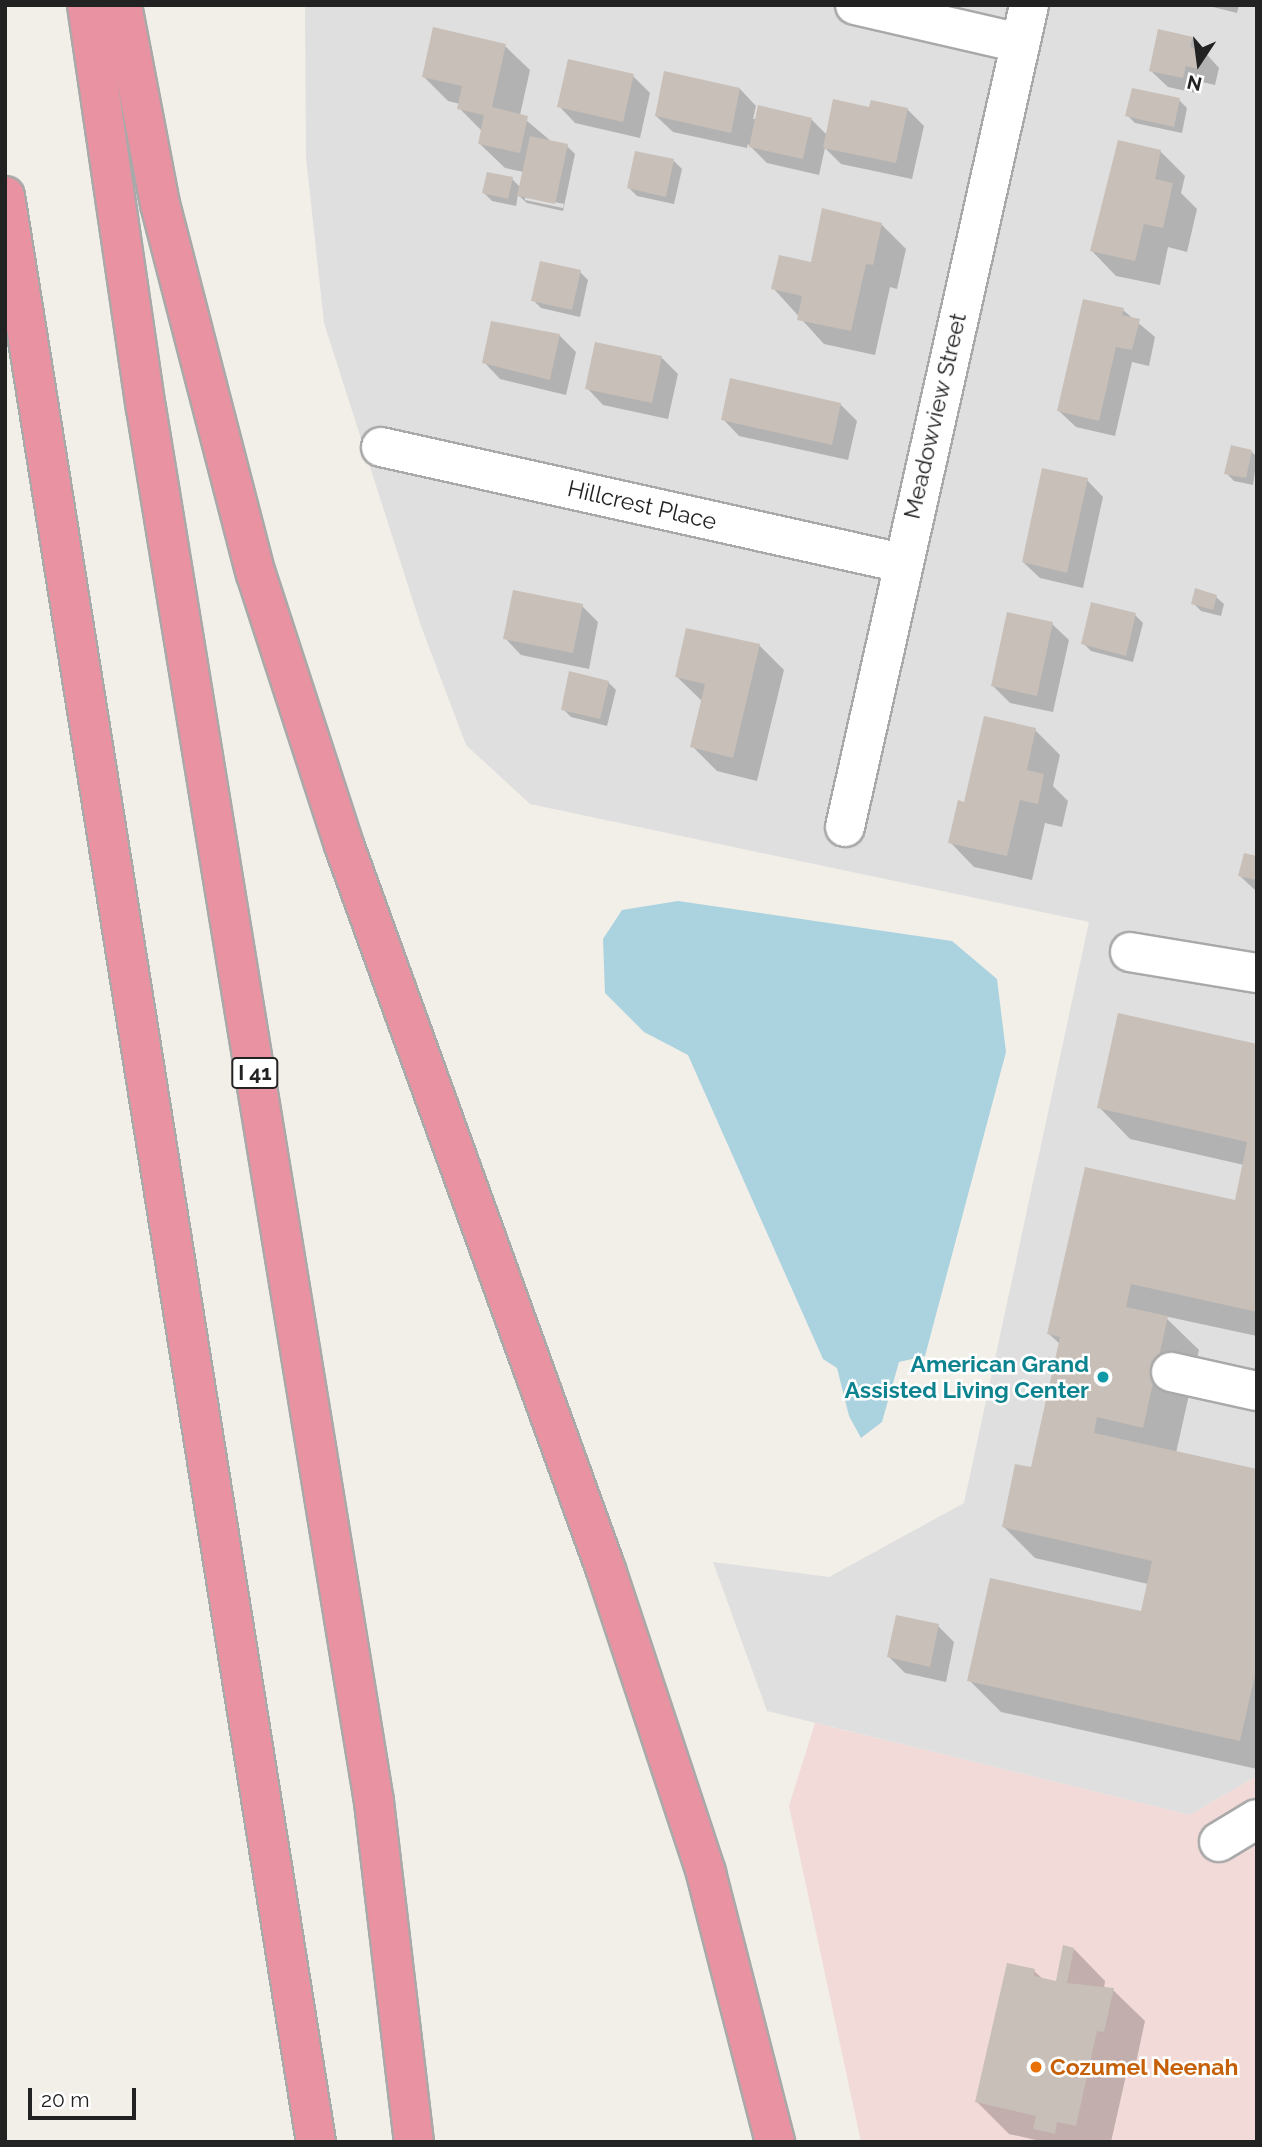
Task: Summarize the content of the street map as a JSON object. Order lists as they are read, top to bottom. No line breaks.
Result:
{"streets":{"highway":["I 41"],"street":["Meadowview Street","Hillcrest Place"]},"crossings":[["Meadowview Street","Hillcrest Place"]],"places":["American Grand Assisted Living Center","Cozumel Neenah"],"scale_bar":"20 m","north":"bottom"}
